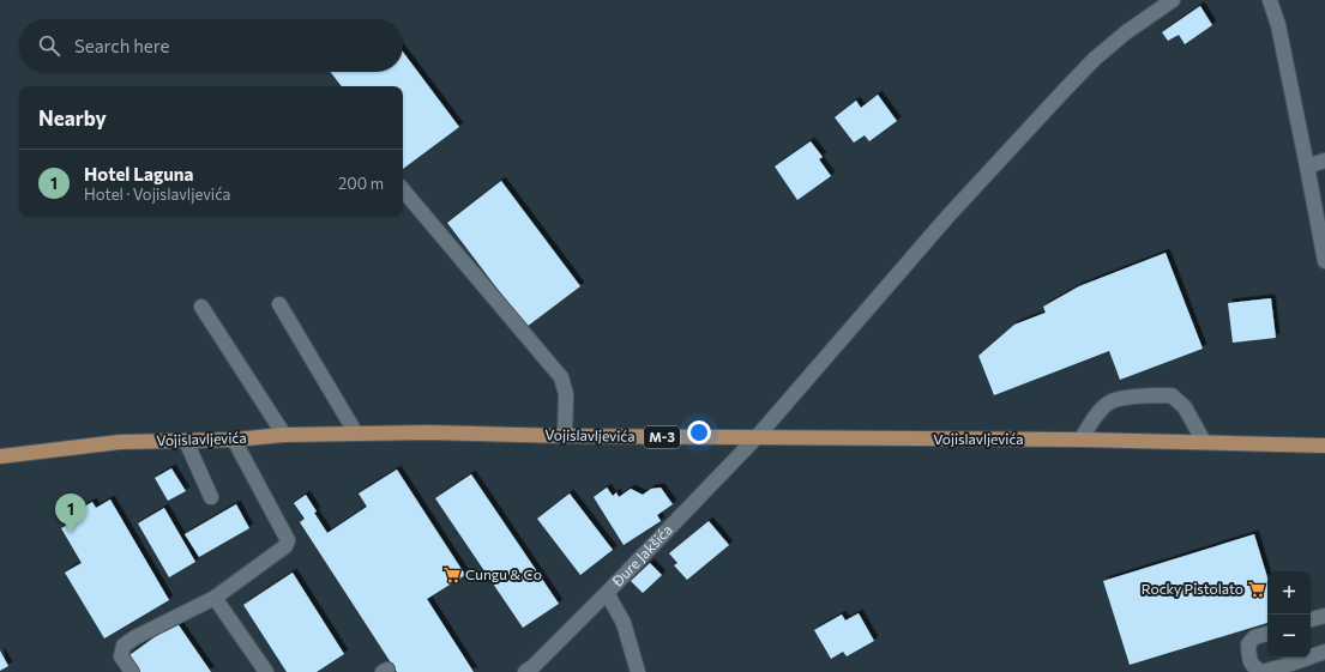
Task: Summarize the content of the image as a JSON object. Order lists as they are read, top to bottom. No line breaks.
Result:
{"streets":{"main road":["Vojislavljevića","M-3"],"street":["Đure Jakšića"]},"crossings":[["Vojislavljevića","Đure Jakšića"]],"places":{"supermarket":["Cungu & Co","Rocky Pistolato"]},"page":{"search":"Search here","heading":"Nearby","list":[{"mark":"1","name":"Hotel Laguna","note":"Hotel · Vojislavljevića","value":"200 m"}],"pins":"1","map_buttons":["+","−"]}}
